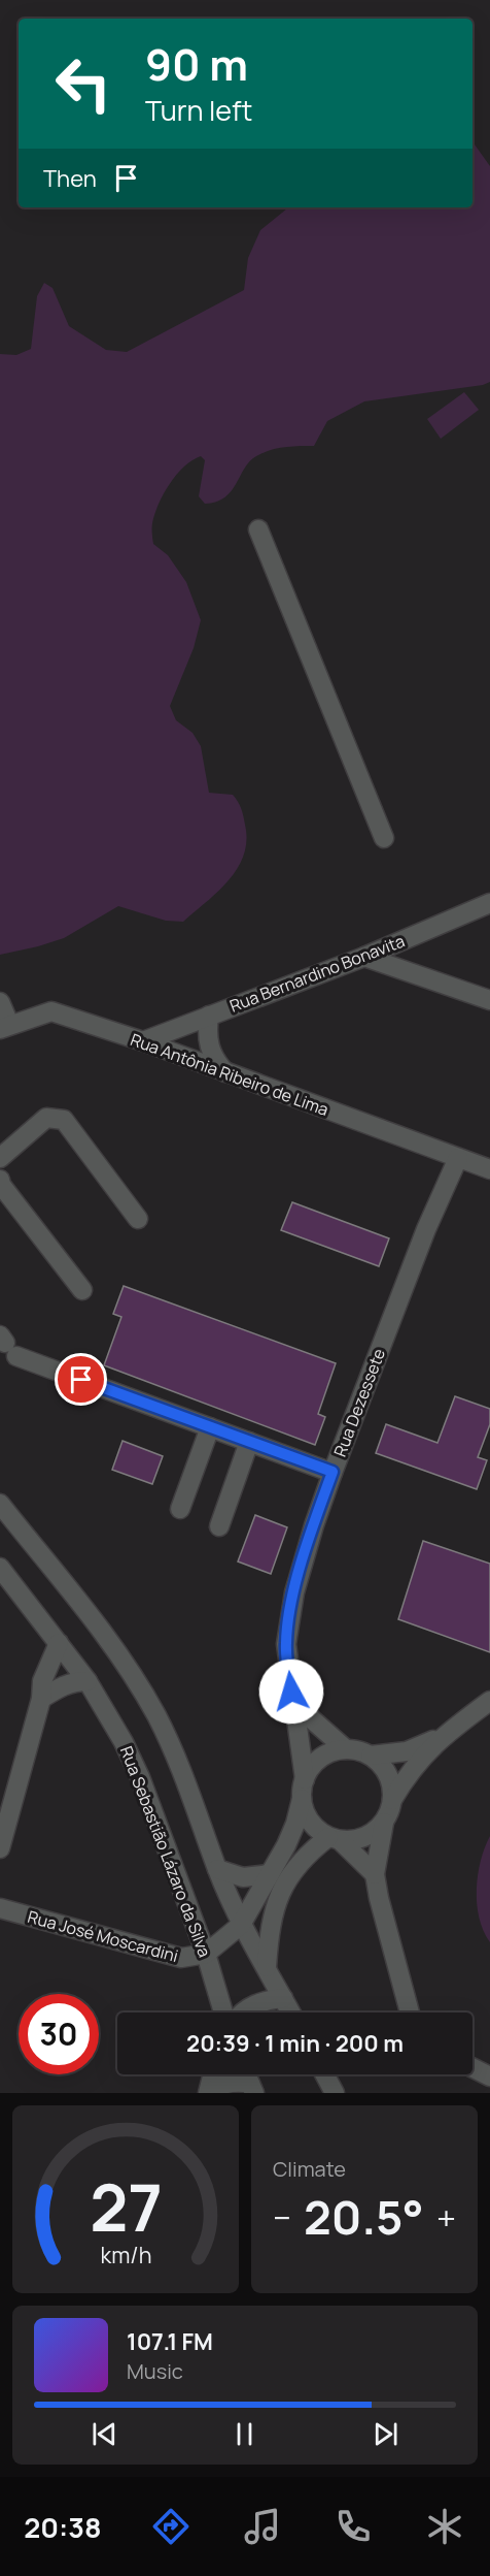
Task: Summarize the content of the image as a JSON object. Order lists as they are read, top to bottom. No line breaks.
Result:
{"streets":{"street":["Rua Bernardino Bonavita","Rua Antônia Ribeiro de Lima","Rua Dezessete","Rua Sebastião Lázaro da Silva","Rua José Moscardini"]},"crossings":[["Rua Bernardino Bonavita","Rua Antônia Ribeiro de Lima"],["Rua Antônia Ribeiro de Lima","Rua Dezessete"],["Rua Sebastião Lázaro da Silva","Rua José Moscardini"]],"page":{"turn":["90 m","Turn left"],"then":"Then","limit":"30","trip":"20:39 · 1 min · 200 m","tile":"Climate","heat":["−","20.5°","+"],"song":["107.1 FM","Music"],"tabs":"20:38","gauge":["27","km/h"]}}
